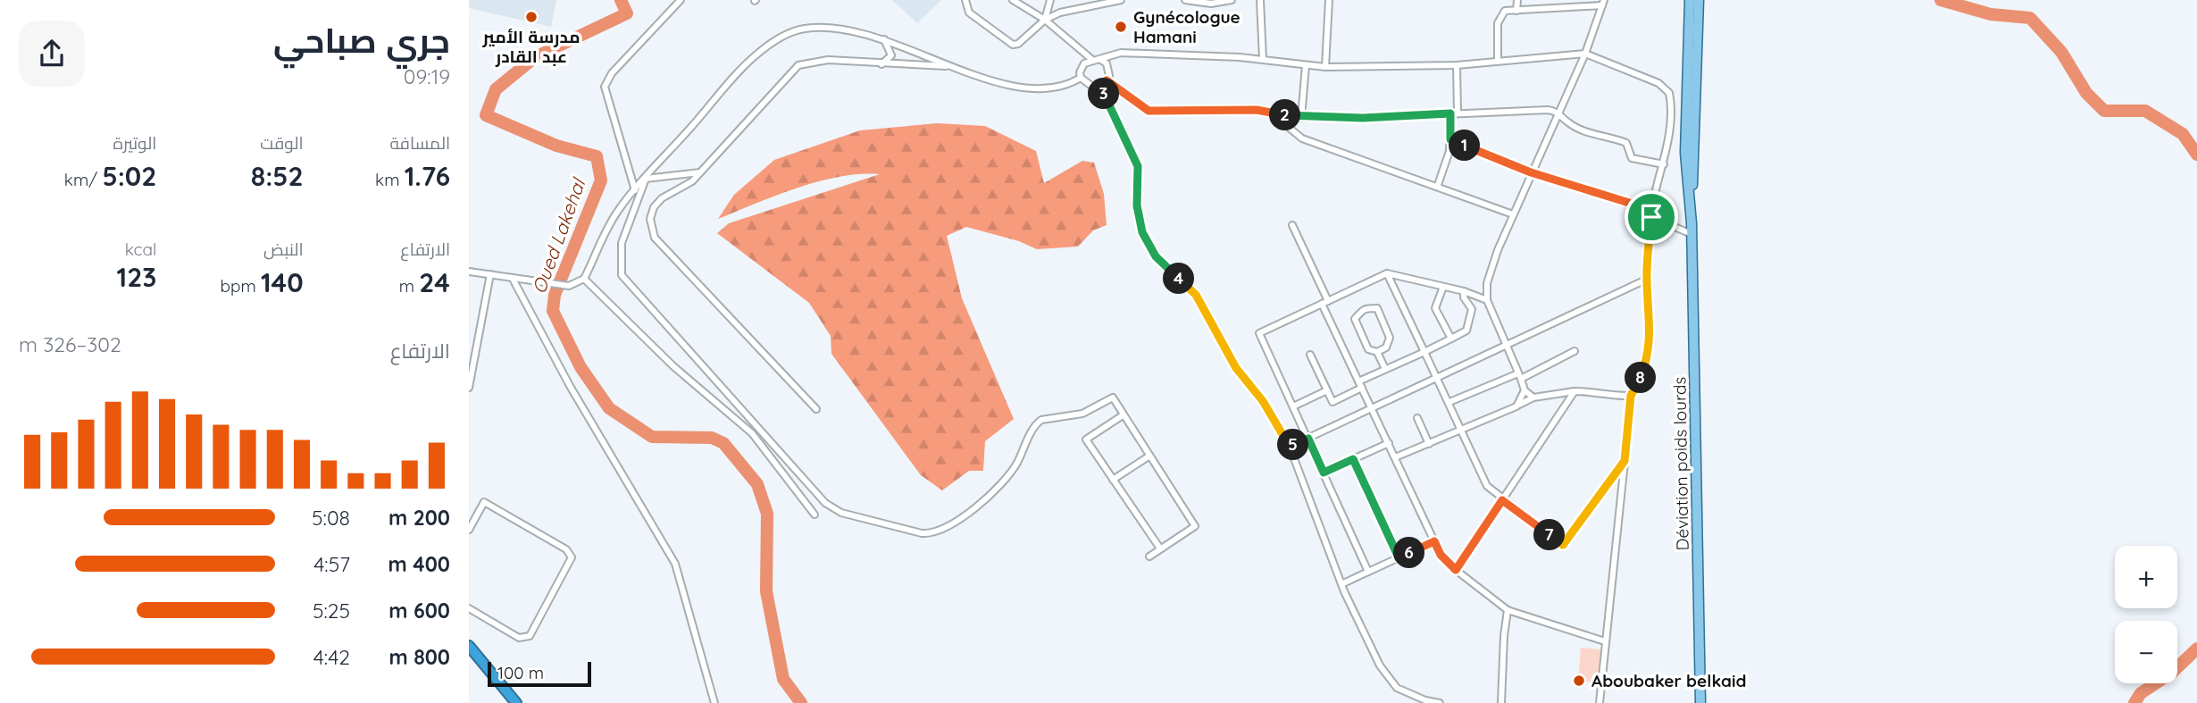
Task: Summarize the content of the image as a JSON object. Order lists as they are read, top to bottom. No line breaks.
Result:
{"streets":{"main road":["Déviation poids lourds"]},"water":["Oued Lakehal"],"places":["مدرسة الأمير عبد القادر","Gynécologue Hamani","Aboubaker belkaid"],"scale_bar":"100 m","page":{"heading":["جري صباحي","09:19"],"pins":["3","2","1","4","8","5","7","6"],"stats":[["المسافة","1.76 km"],["الوقت","8:52"],["الوتيرة","5:02 /km"],["الارتفاع","24 m"],["النبض","140 bpm"],["kcal","123"]],"chart":["الارتفاع","302–326 m"],"list":[{"name":"200 m","note":"5:08"},{"name":"400 m","note":"4:57"},{"name":"600 m","note":"5:25"},{"name":"800 m","note":"4:42"}],"map_buttons":["+","−"],"scale":"100 m"}}
